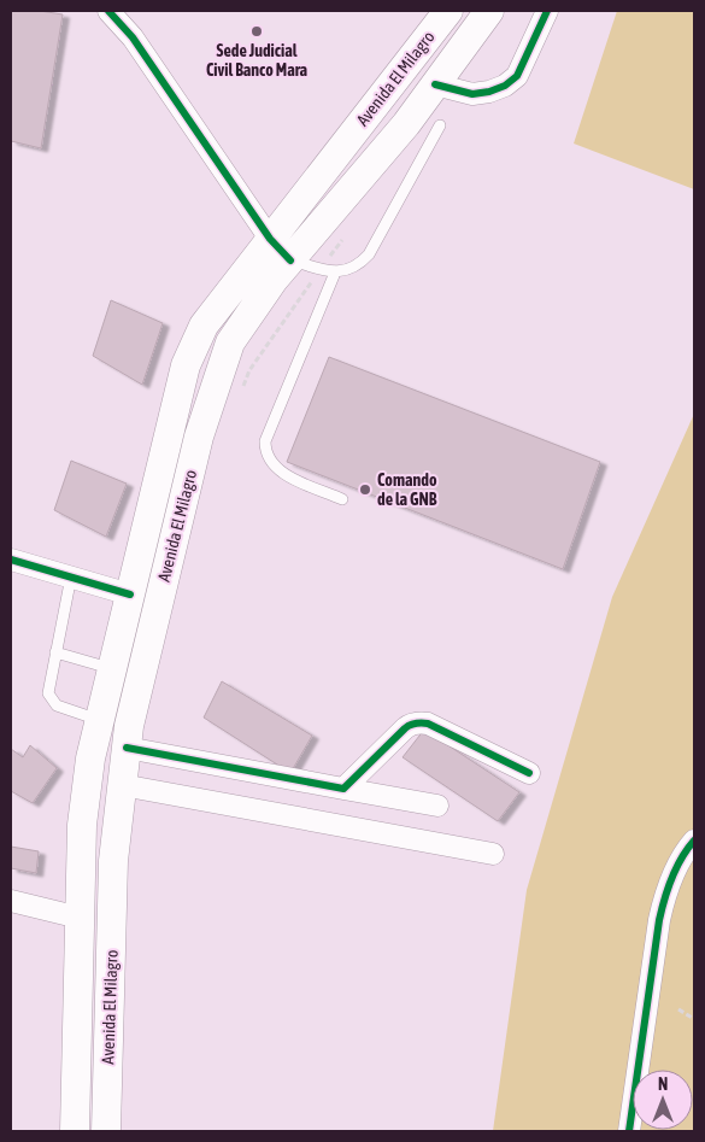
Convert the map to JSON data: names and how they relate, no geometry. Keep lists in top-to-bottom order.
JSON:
{
  "streets": {
    "main road": ["Avenida El Milagro"]
  },
  "places": ["Sede Judicial Civil Banco Mara", "Comando de la GNB"],
  "north": "top"
}
